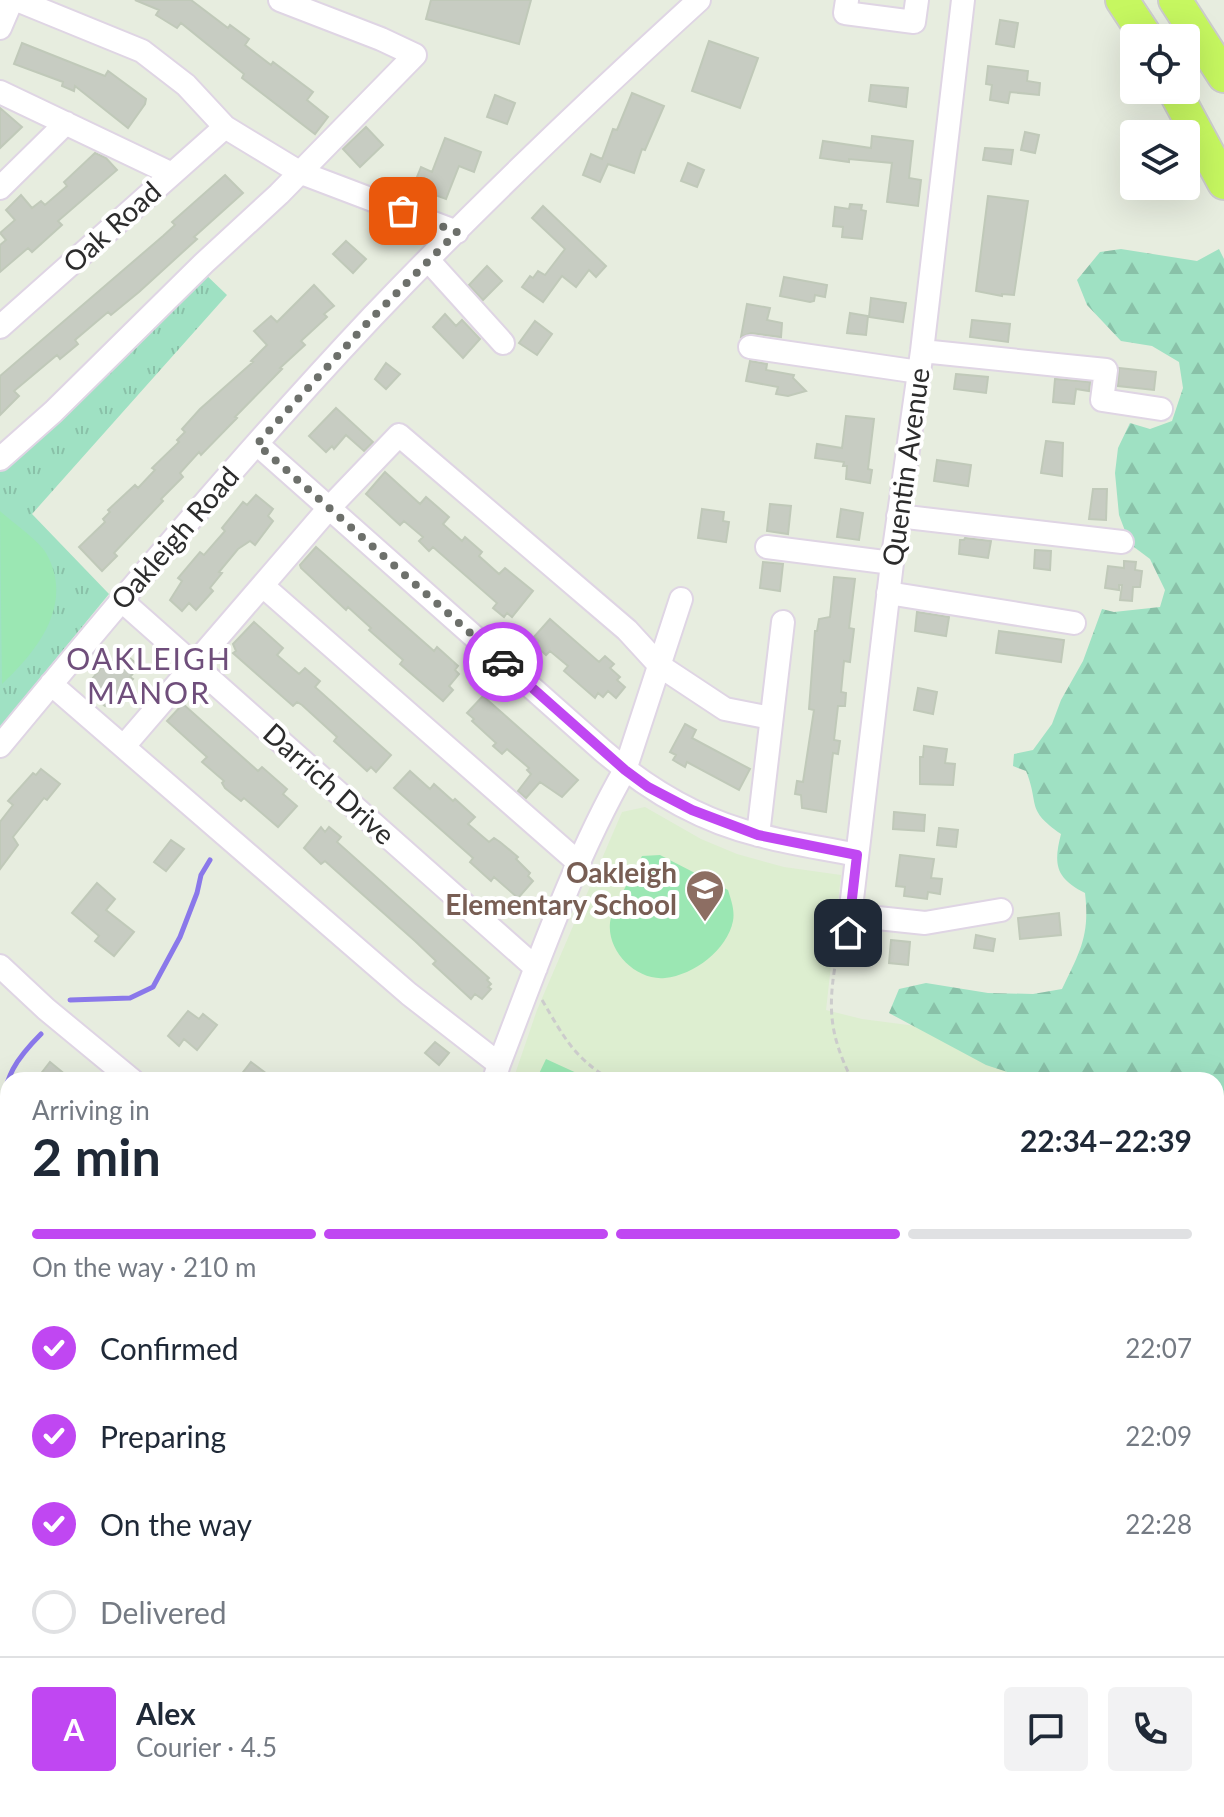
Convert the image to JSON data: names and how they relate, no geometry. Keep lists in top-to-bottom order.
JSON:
{
  "streets": {
    "street": [
      "Oak Road",
      "Quentin Avenue",
      "Oakleigh Road",
      "Darrich Drive"
    ]
  },
  "crossings": [
    ["Oakleigh Road", "Darrich Drive"]
  ],
  "districts": ["OAKLEIGH MANOR"],
  "places": {
    "school or university": ["Oakleigh Elementary School"]
  },
  "page": {
    "heading": ["2 min", "Arriving in", "22:34–22:39"],
    "panel": ["Alex", "Courier · 4.5"],
    "bar": "On the way · 210 m",
    "list": [
      ["Confirmed", "22:07"],
      ["Preparing", "22:09"],
      ["On the way", "22:28"],
      "Delivered"
    ],
    "round": "A"
  }
}
